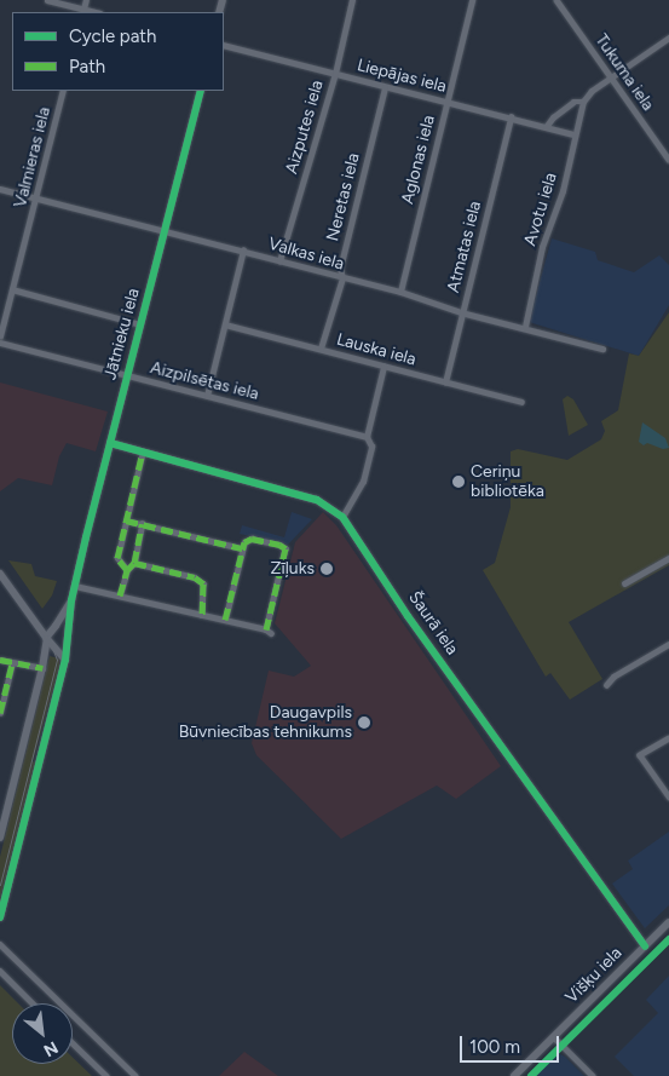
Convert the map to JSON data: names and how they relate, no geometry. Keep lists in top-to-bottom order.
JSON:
{
  "streets": {
    "street": [
      "Tukuma iela",
      "Liepājas iela",
      "Aizputes iela",
      "Valmieras iela",
      "Aglonas iela",
      "Neretas iela",
      "Avotu iela",
      "Atmatas iela",
      "Valkas iela",
      "Jātnieku iela",
      "Lauska iela",
      "Aizpilsētas iela",
      "Šaurā iela",
      "Višķu iela"
    ]
  },
  "crossings": [
    ["Liepājas iela", "Aizputes iela"],
    ["Liepājas iela", "Aglonas iela"],
    ["Liepājas iela", "Neretas iela"],
    ["Liepājas iela", "Avotu iela"],
    ["Liepājas iela", "Atmatas iela"],
    ["Aizputes iela", "Valkas iela"],
    ["Valmieras iela", "Valkas iela"],
    ["Aglonas iela", "Valkas iela"],
    ["Neretas iela", "Valkas iela"],
    ["Neretas iela", "Lauska iela"],
    ["Avotu iela", "Valkas iela"],
    ["Atmatas iela", "Valkas iela"],
    ["Atmatas iela", "Lauska iela"],
    ["Valkas iela", "Jātnieku iela"],
    ["Jātnieku iela", "Aizpilsētas iela"],
    ["Jātnieku iela", "Šaurā iela"],
    ["Šaurā iela", "Višķu iela"]
  ],
  "places": ["Ceriņu bibliotēka", "Zīļuks", "Daugavpils Būvniecības tehnikums"],
  "legend": ["Cycle path", "Path"],
  "scale_bar": "100 m",
  "north": "bottom right"
}
